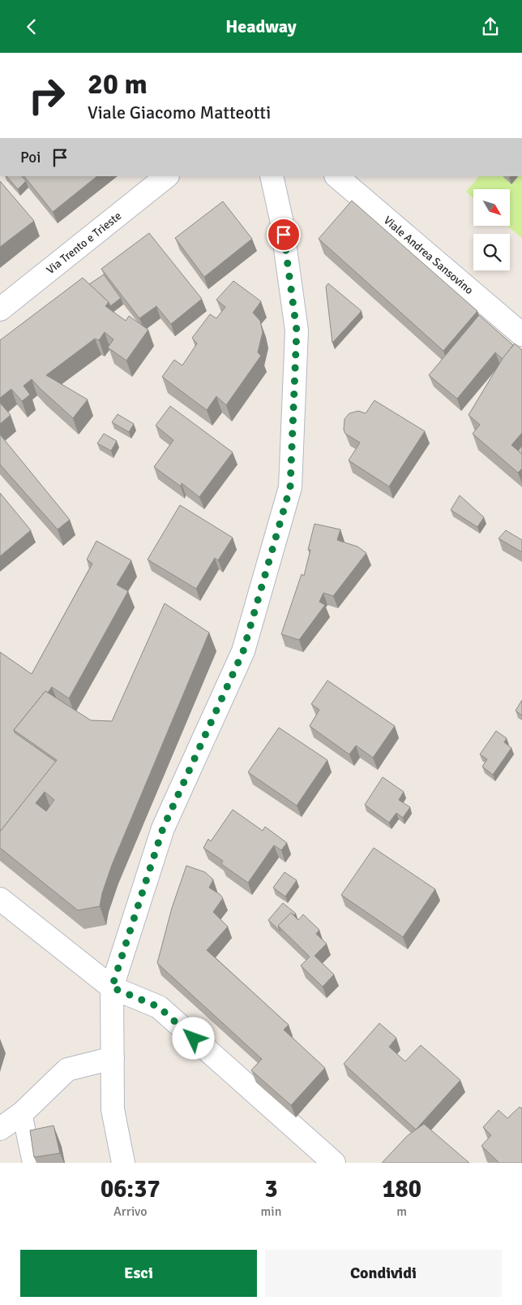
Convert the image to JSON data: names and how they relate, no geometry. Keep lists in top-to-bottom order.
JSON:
{
  "streets": {
    "main road": ["Via Trento e Trieste", "Viale Andrea Sansovino"]
  },
  "north": "bottom right",
  "page": {
    "header": "Headway",
    "turn": ["20 m", "Viale Giacomo Matteotti"],
    "then": "Poi",
    "eta": [
      "06:37",
      "Arrivo",
      "3",
      "min",
      "180",
      "m"
    ],
    "buttons": ["Esci", "Condividi"]
  }
}
